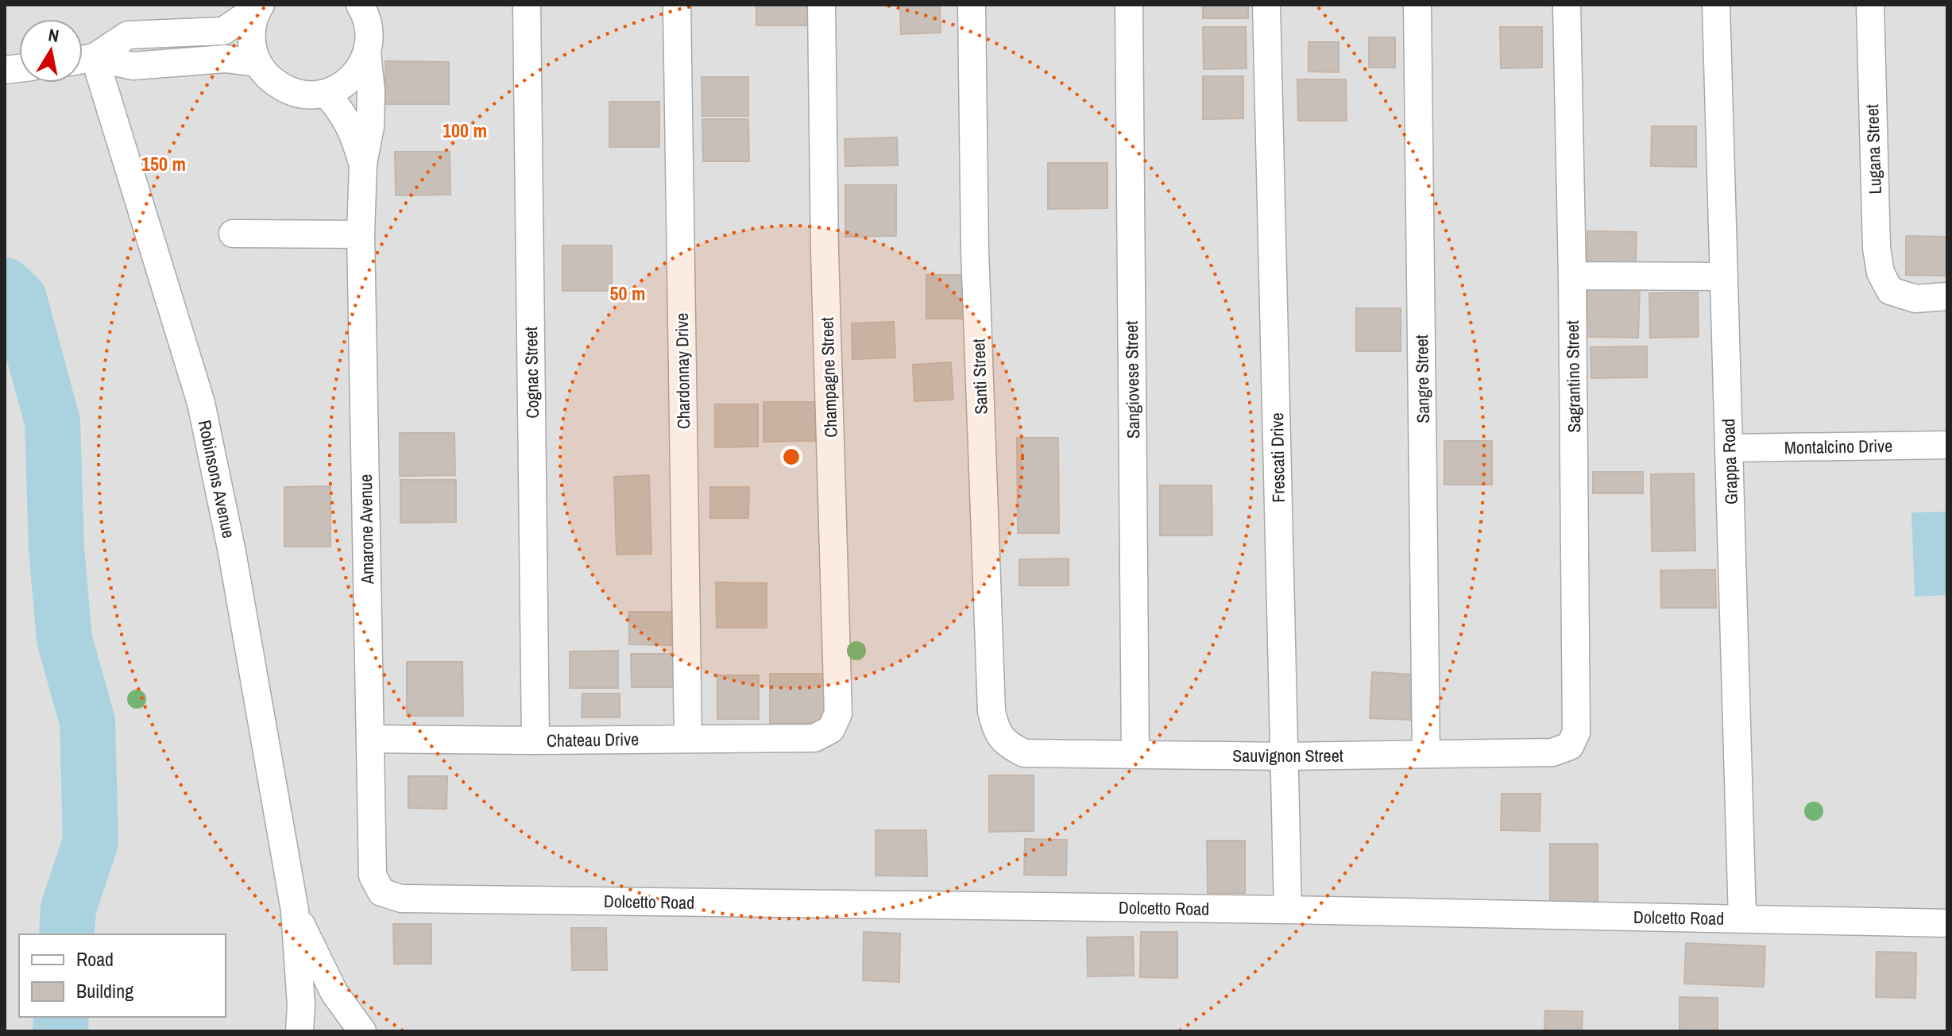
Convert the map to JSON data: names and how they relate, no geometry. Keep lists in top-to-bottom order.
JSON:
{
  "streets": {
    "street": [
      "Lugana Street",
      "Chardonnay Drive",
      "Cognac Street",
      "Santi Street",
      "Sagrantino Street",
      "Champagne Street",
      "Sangre Street",
      "Sangiovese Street",
      "Montalcino Drive",
      "Frescati Drive",
      "Grappa Road",
      "Robinsons Avenue",
      "Amarone Avenue",
      "Chateau Drive",
      "Sauvignon Street",
      "Dolcetto Road"
    ]
  },
  "crossings": [
    ["Chardonnay Drive", "Chateau Drive"],
    ["Cognac Street", "Chateau Drive"],
    ["Santi Street", "Sauvignon Street"],
    ["Sagrantino Street", "Sauvignon Street"],
    ["Champagne Street", "Chateau Drive"],
    ["Sangre Street", "Sauvignon Street"],
    ["Sangiovese Street", "Sauvignon Street"],
    ["Montalcino Drive", "Grappa Road"],
    ["Frescati Drive", "Sauvignon Street"],
    ["Frescati Drive", "Dolcetto Road"],
    ["Grappa Road", "Dolcetto Road"],
    ["Amarone Avenue", "Chateau Drive"],
    ["Amarone Avenue", "Dolcetto Road"]
  ],
  "legend": ["Road", "Building"],
  "north": "top",
  "rings": ["100 m", "150 m", "50 m"]
}
